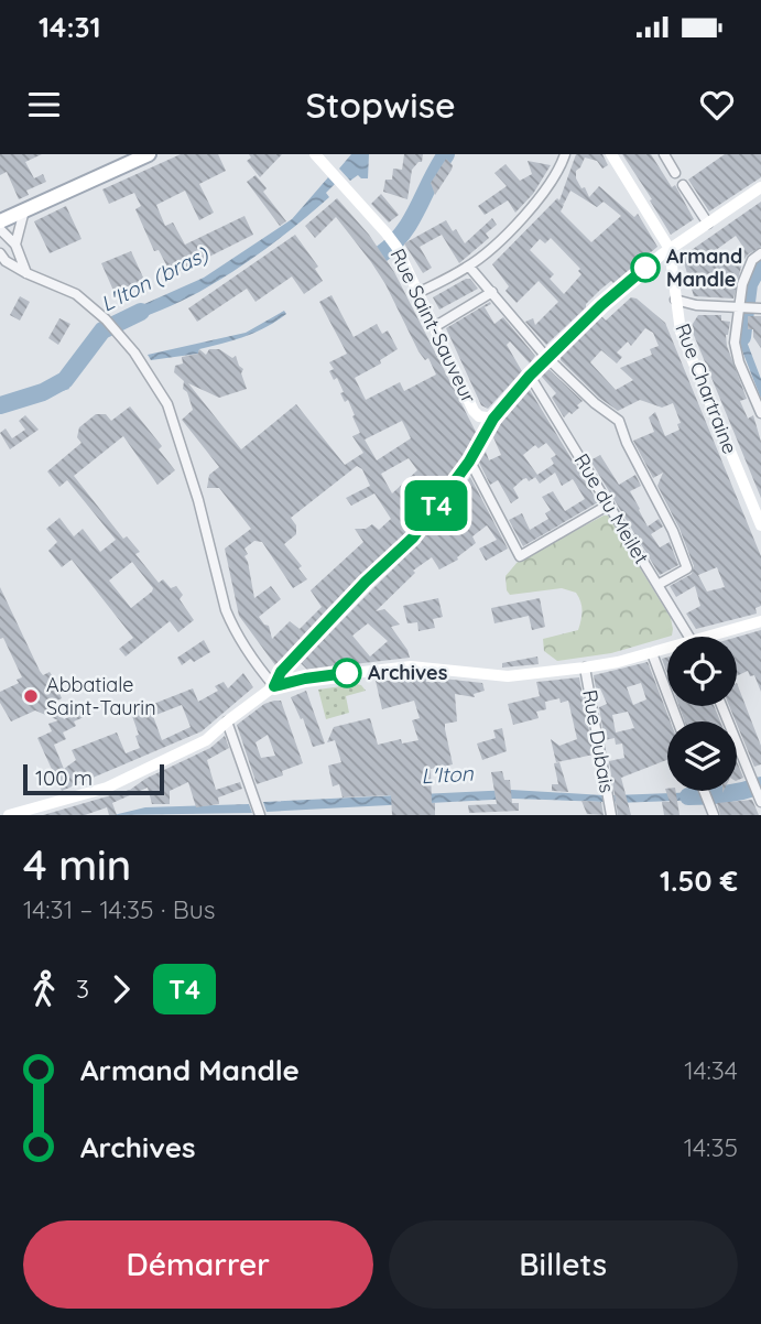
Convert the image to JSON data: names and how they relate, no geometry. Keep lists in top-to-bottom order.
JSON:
{
  "streets": {
    "main road": ["Rue Saint-Sauveur", "Rue Chartraine"],
    "street": ["Rue du Meilet", "Rue Dubais"]
  },
  "water": ["L'Iton (bras)", "L'Iton"],
  "places": ["Armand Mandle", "Archives", "Abbatiale Saint-Taurin"],
  "lines": ["bus line T4"],
  "scale_bar": "100 m",
  "page": {
    "status": "14:31",
    "header": "Stopwise",
    "on_map": "T4",
    "scale": "100 m",
    "heading": ["4 min", "14:31 – 14:35 · Bus", "1.50 €"],
    "legs": ["3", "T4"],
    "list": [
      {
        "name": "Armand Mandle",
        "value": "14:34"
      },
      {
        "name": "Archives",
        "value": "14:35"
      }
    ],
    "buttons": ["Démarrer", "Billets"]
  }
}
